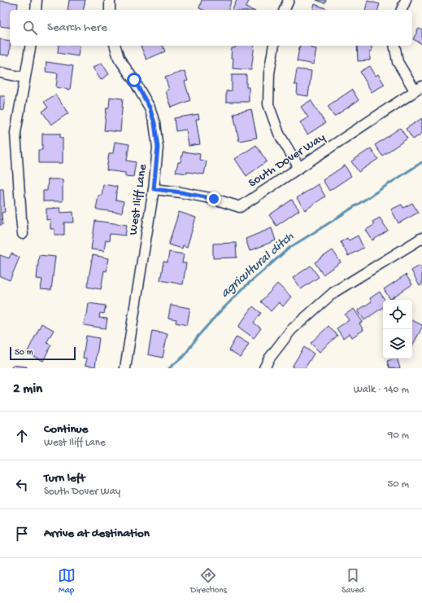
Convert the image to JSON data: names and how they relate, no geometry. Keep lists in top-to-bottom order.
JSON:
{
  "streets": {
    "street": ["South Dover Way", "West Iliff Lane"]
  },
  "crossings": [
    ["South Dover Way", "West Iliff Lane"]
  ],
  "water": ["agricultural ditch"],
  "scale_bar": "50 m",
  "page": {
    "search": "Search here",
    "scale": "50 m",
    "heading": ["2 min", "Walk · 140 m"],
    "list": [
      ["Continue", "West Iliff Lane", "90 m"],
      ["Turn left", "South Dover Way", "50 m"],
      "Arrive at destination"
    ],
    "nav": ["Map", "Directions", "Saved"]
  }
}
